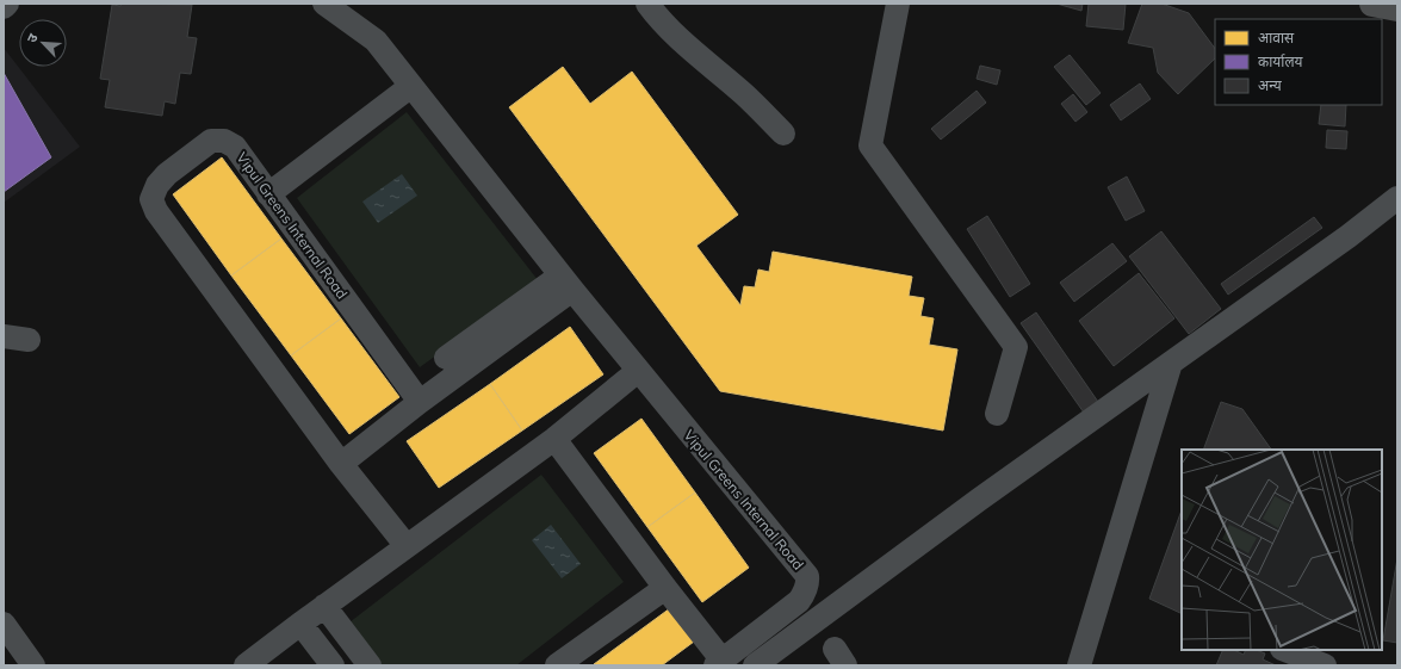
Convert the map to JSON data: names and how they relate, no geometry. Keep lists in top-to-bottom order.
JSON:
{
  "streets": {
    "street": ["Vipul Greens Internal Road"]
  },
  "legend": ["आवास", "कार्यालय", "अन्य"],
  "north": "top left"
}
